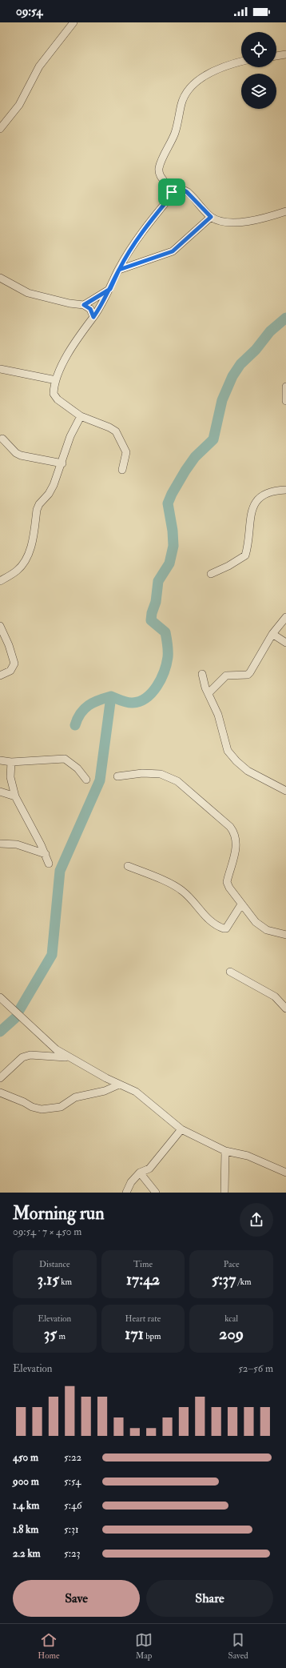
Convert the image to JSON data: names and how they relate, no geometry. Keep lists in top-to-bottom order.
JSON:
{
  "page": {
    "status": "09:54",
    "heading": ["Morning run", "09:54 · 7 × 450 m"],
    "stats": [
      ["Distance", "3.15 km"],
      ["Time", "17:42"],
      ["Pace", "5:37 /km"],
      ["Elevation", "35 m"],
      ["Heart rate", "171 bpm"],
      ["kcal", "209"]
    ],
    "chart": ["Elevation", "52–56 m"],
    "list": [
      {
        "name": "450 m",
        "note": "5:22"
      },
      {
        "name": "900 m",
        "note": "5:54"
      },
      {
        "name": "1.4 km",
        "note": "5:46"
      },
      {
        "name": "1.8 km",
        "note": "5:31"
      },
      {
        "name": "2.2 km",
        "note": "5:23"
      }
    ],
    "buttons": ["Save", "Share"],
    "tabs": ["Home", "Map", "Saved"]
  }
}
